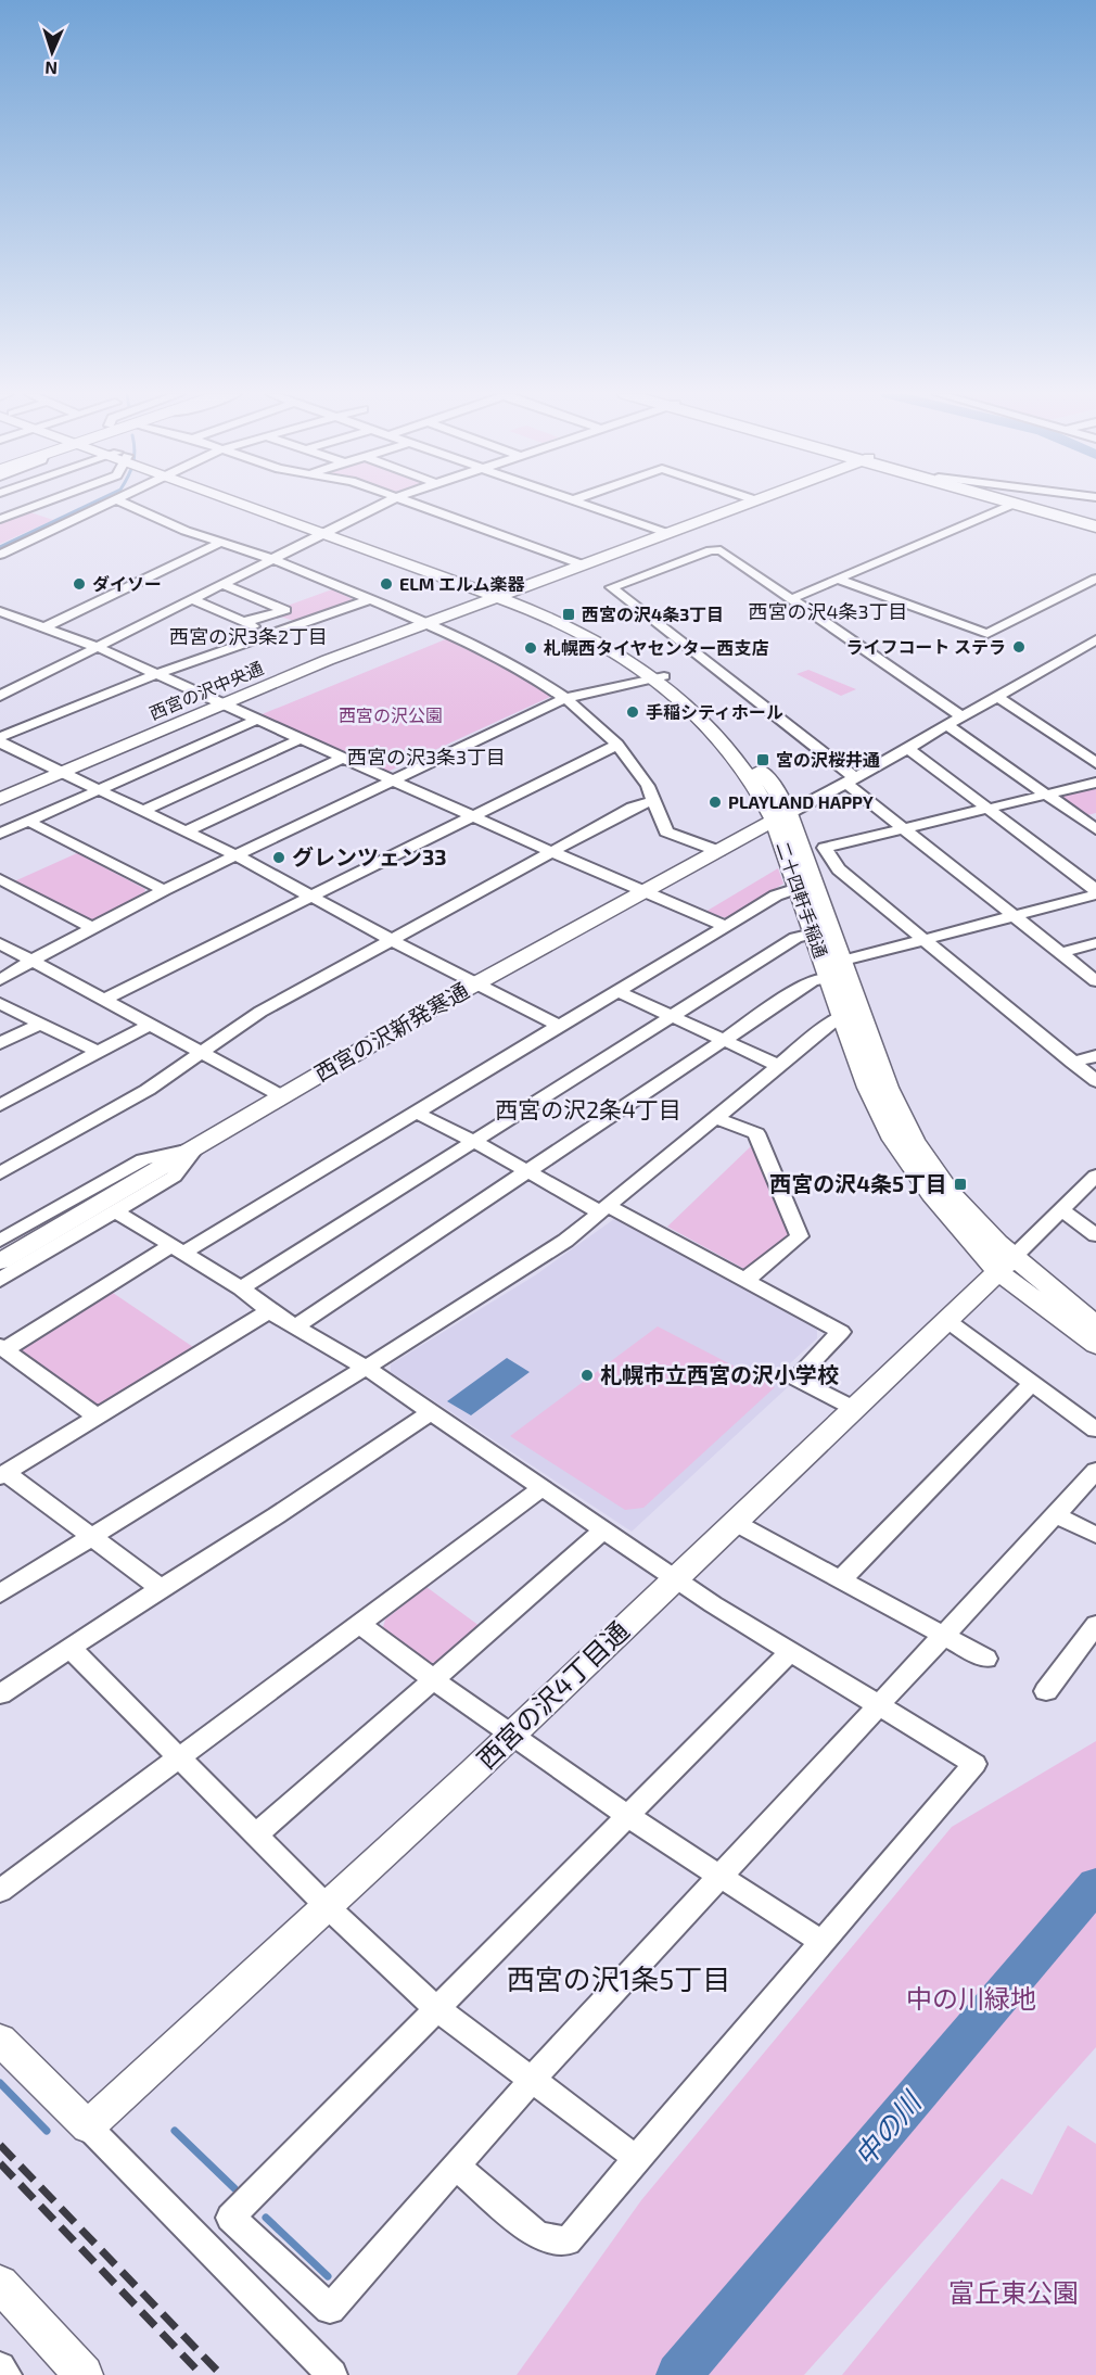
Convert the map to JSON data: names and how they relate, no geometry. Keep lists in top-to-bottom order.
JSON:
{
  "streets": {
    "street": [
      "西宮の沢中央通",
      "二十四軒手稲通",
      "西宮の沢新発寒通",
      "西宮の沢4丁目通"
    ]
  },
  "crossings": [
    ["西宮の沢中央通", "二十四軒手稲通"],
    ["二十四軒手稲通", "西宮の沢新発寒通"],
    ["二十四軒手稲通", "西宮の沢4丁目通"]
  ],
  "districts": [
    "西宮の沢4条3丁目",
    "西宮の沢3条2丁目",
    "西宮の沢3条3丁目",
    "西宮の沢2条4丁目",
    "西宮の沢1条5丁目"
  ],
  "water": ["中の川"],
  "parks": ["西宮の沢公園", "中の川緑地", "富丘東公園"],
  "places": {
    "other": [
      "ダイソー",
      "ELM エルム楽器",
      "ライフコート ステラ",
      "札幌西タイヤセンター西支店",
      "手稲シティホール",
      "PLAYLAND HAPPY",
      "グレンツェン33",
      "札幌市立西宮の沢小学校"
    ],
    "transit": ["西宮の沢4条3丁目", "宮の沢桜井通", "西宮の沢4条5丁目"]
  },
  "north": "bottom"
}
